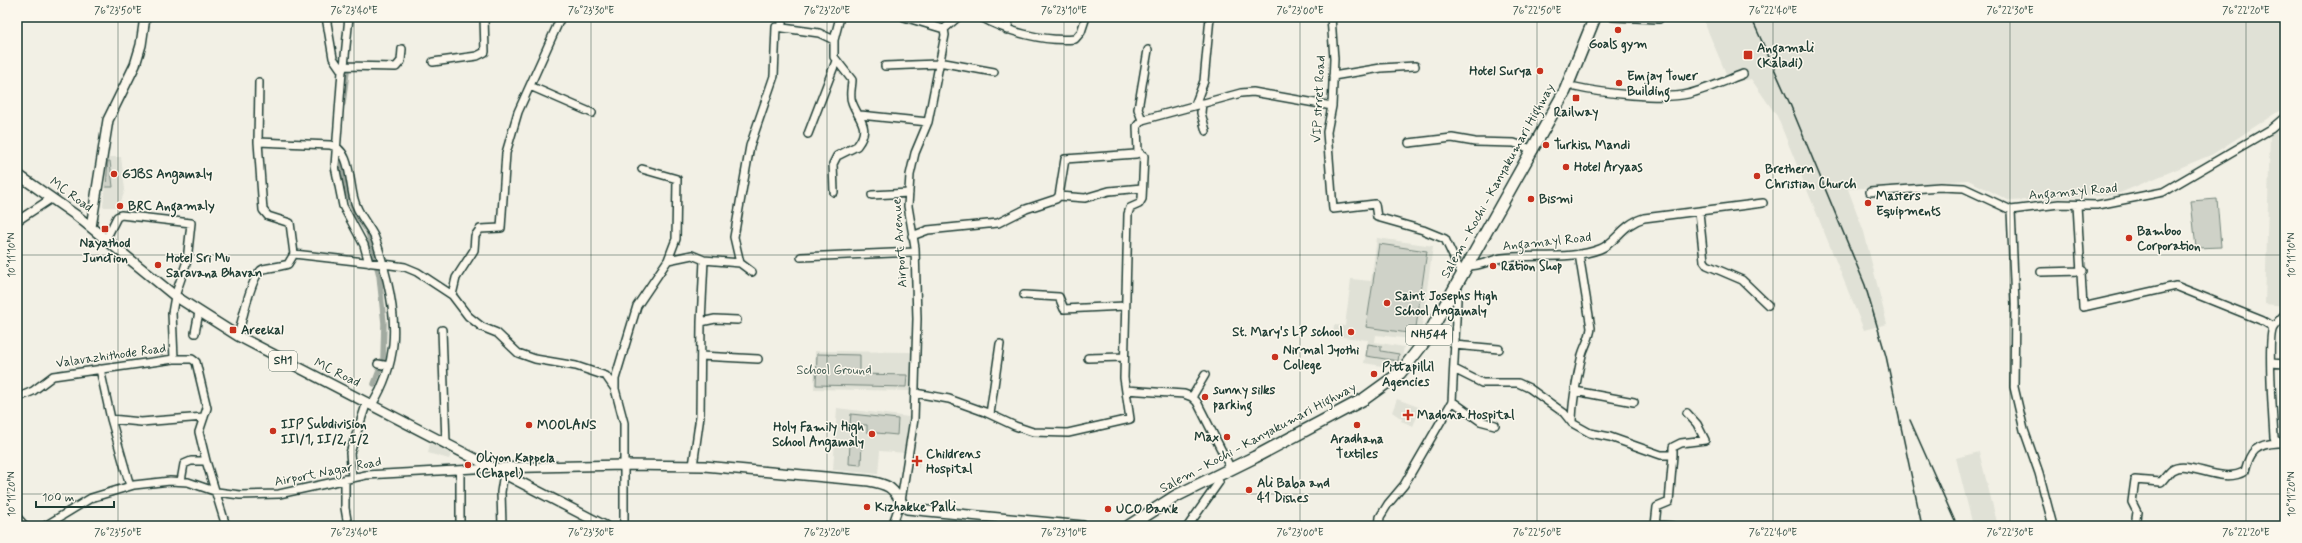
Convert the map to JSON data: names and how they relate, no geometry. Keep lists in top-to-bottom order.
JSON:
{
  "streets": {
    "highway": ["Salem - Kochi - Kanyakumari Highway", "NH544"],
    "main road": ["MC Road", "SH1"],
    "street": [
      "VIP strret Road",
      "Angamayl Road",
      "Airport Avenue",
      "Valavazhithode Road",
      "Airport Nagar Road"
    ]
  },
  "crossings": [
    ["VIP strret Road", "Salem - Kochi - Kanyakumari Highway"],
    ["VIP strret Road", "Angamayl Road"],
    ["Salem - Kochi - Kanyakumari Highway", "Angamayl Road"],
    ["MC Road", "Valavazhithode Road"],
    ["MC Road", "Airport Nagar Road"]
  ],
  "parks": ["School Ground"],
  "places": {
    "other": [
      "Goals gym",
      "Hotel Surya",
      "Emjay Tower Building",
      "Turkish Mandi",
      "Hotel Aryaas",
      "GJBS Angamaly",
      "Brethern Christian Church",
      "Bismi",
      "Masters Equipments",
      "BRC Angamaly",
      "Bamboo Corporation",
      "Hotel Sri Mu Saravana Bhavan",
      "Ration Shop",
      "Saint Josephs High School Angamaly",
      "St. Mary's LP school",
      "Nirmal Jyothi College",
      "Pittapillil Agencies",
      "sunny silks parking",
      "MOOLANS",
      "Aradhana Textiles",
      "IIP Subdivision III/1, II/2, I/2",
      "Holy Family High School Angamaly",
      "Max",
      "Oliyon Kappela (Chapel)",
      "Ali Baba and 41 Dishes",
      "Kizhakke Palli",
      "UCO Bank"
    ],
    "transit": [
      "Angamali (Kaladi)",
      "Railway",
      "Nayathod Junction",
      "Areekal"
    ],
    "health": ["Madona Hospital", "Childrens Hospital"]
  },
  "scale_bar": "100 m",
  "coordinates": [
    "76°23'50\"E",
    "76°23'40\"E",
    "76°23'30\"E",
    "76°23'20\"E",
    "76°23'10\"E",
    "76°23'00\"E",
    "76°22'50\"E",
    "76°22'40\"E",
    "76°22'30\"E",
    "76°22'20\"E",
    "10°11'10\"N",
    "10°11'20\"N"
  ]
}
